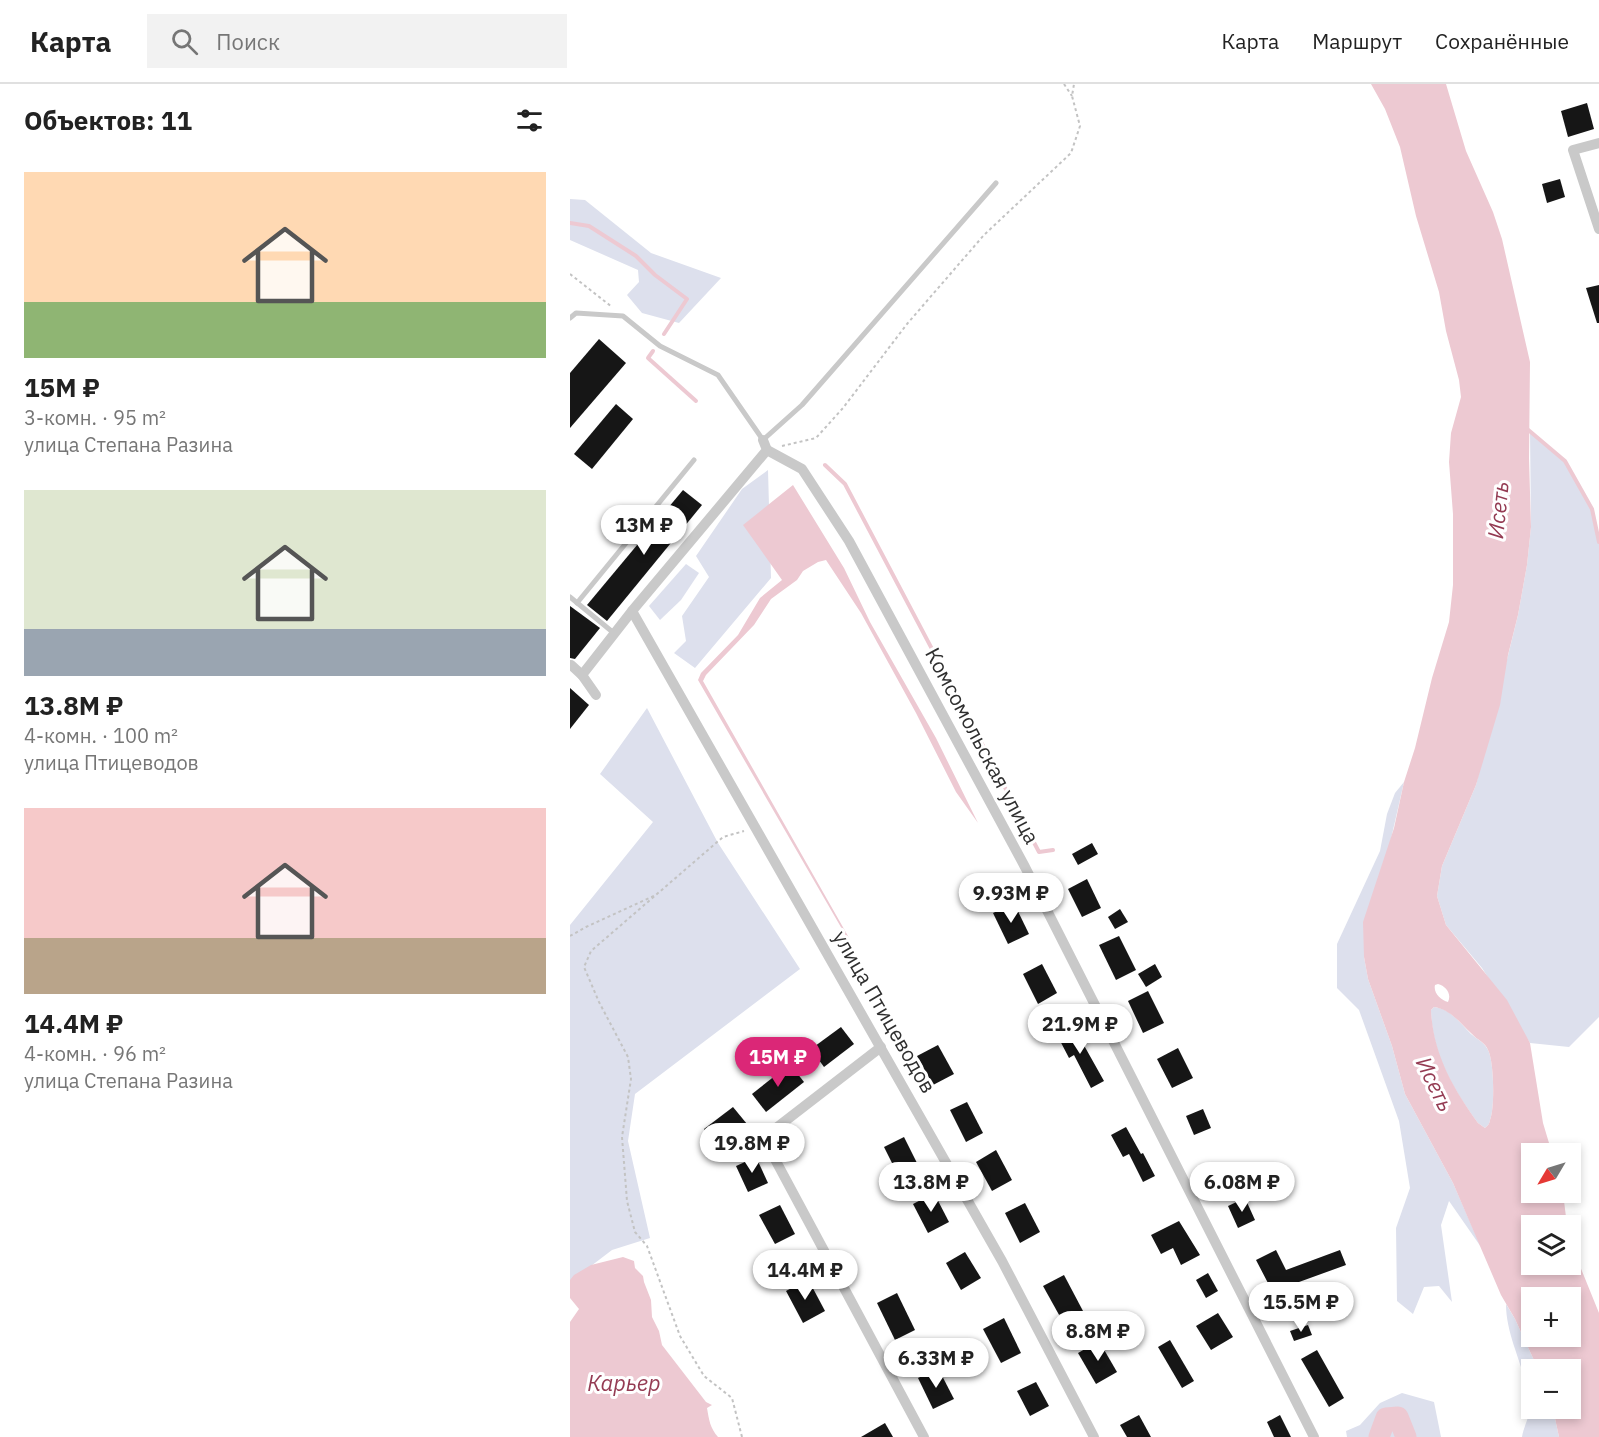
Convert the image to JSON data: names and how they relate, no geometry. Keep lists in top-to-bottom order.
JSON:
{
  "streets": {
    "street": ["Комсомольская улица", "улица Птицеводов"]
  },
  "water": ["Исеть", "Карьер"],
  "north": "bottom left",
  "page": {
    "header": "Карта",
    "search": "Поиск",
    "nav": ["Карта", "Маршрут", "Сохранённые"],
    "heading": "Объектов: 11",
    "list": [
      {
        "name": "15M ₽",
        "note": "3-комн. · 95 m² · улица Степана Разина"
      },
      {
        "name": "13.8M ₽",
        "note": "4-комн. · 100 m² · улица Птицеводов"
      },
      {
        "name": "14.4M ₽",
        "note": "4-комн. · 96 m² · улица Степана Разина"
      }
    ],
    "price": [
      "13M ₽",
      "9.93M ₽",
      "21.9M ₽",
      "15M ₽",
      "19.8M ₽",
      "13.8M ₽",
      "6.08M ₽",
      "14.4M ₽",
      "15.5M ₽",
      "8.8M ₽",
      "6.33M ₽"
    ],
    "map_buttons": ["+", "−"]
  }
}
